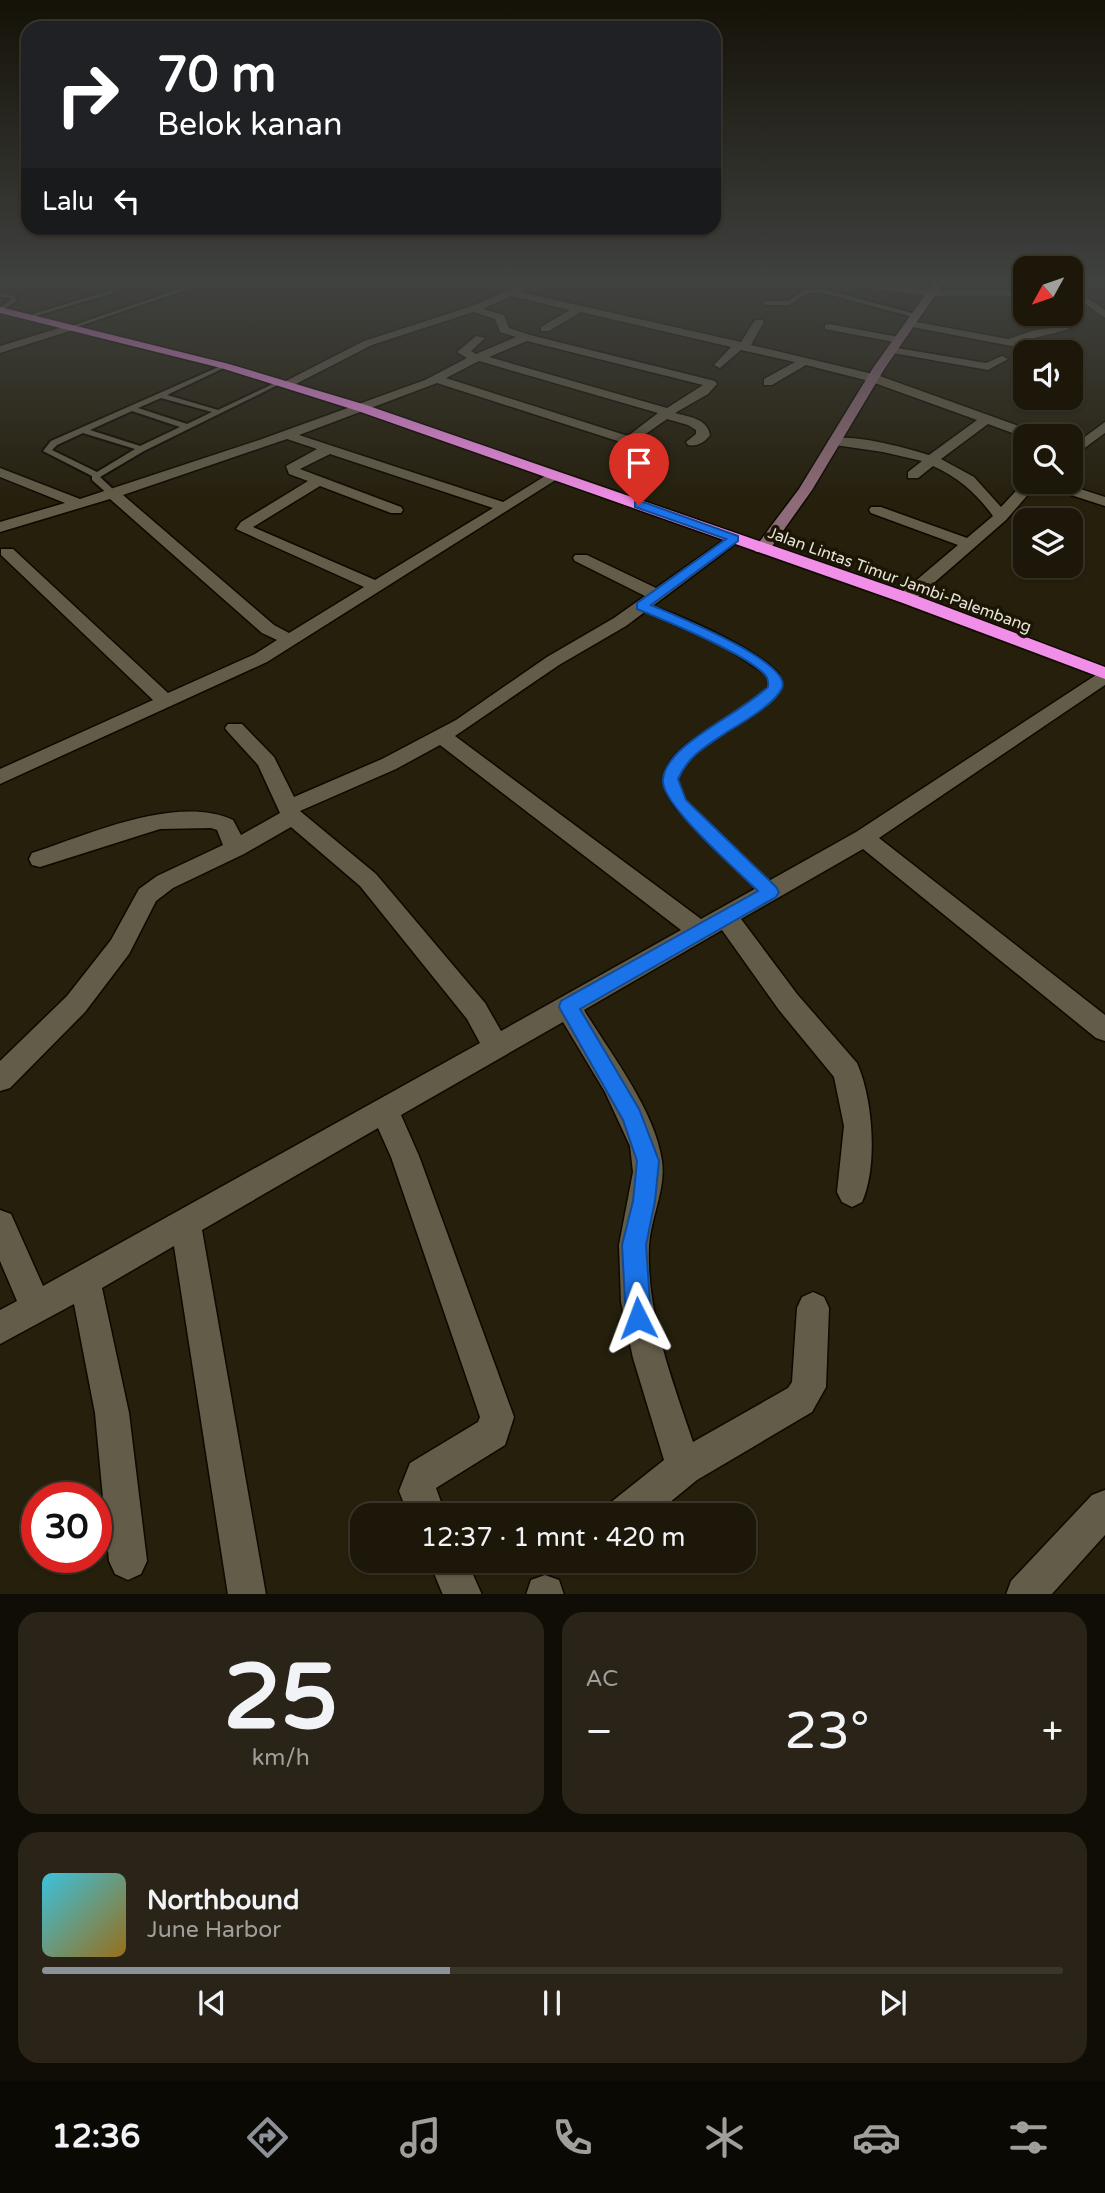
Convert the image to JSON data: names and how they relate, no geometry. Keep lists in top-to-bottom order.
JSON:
{
  "streets": {
    "highway": ["Jalan Lintas Timur Jambi-Palembang"]
  },
  "north": "bottom left",
  "page": {
    "turn": ["70 m", "Belok kanan"],
    "then": "Lalu",
    "limit": "30",
    "trip": "12:37 · 1 mnt · 420 m",
    "tile": [
      ["25", "km/h"],
      "AC"
    ],
    "heat": ["−", "23°", "+"],
    "song": ["Northbound", "June Harbor"],
    "tabs": "12:36"
  }
}
